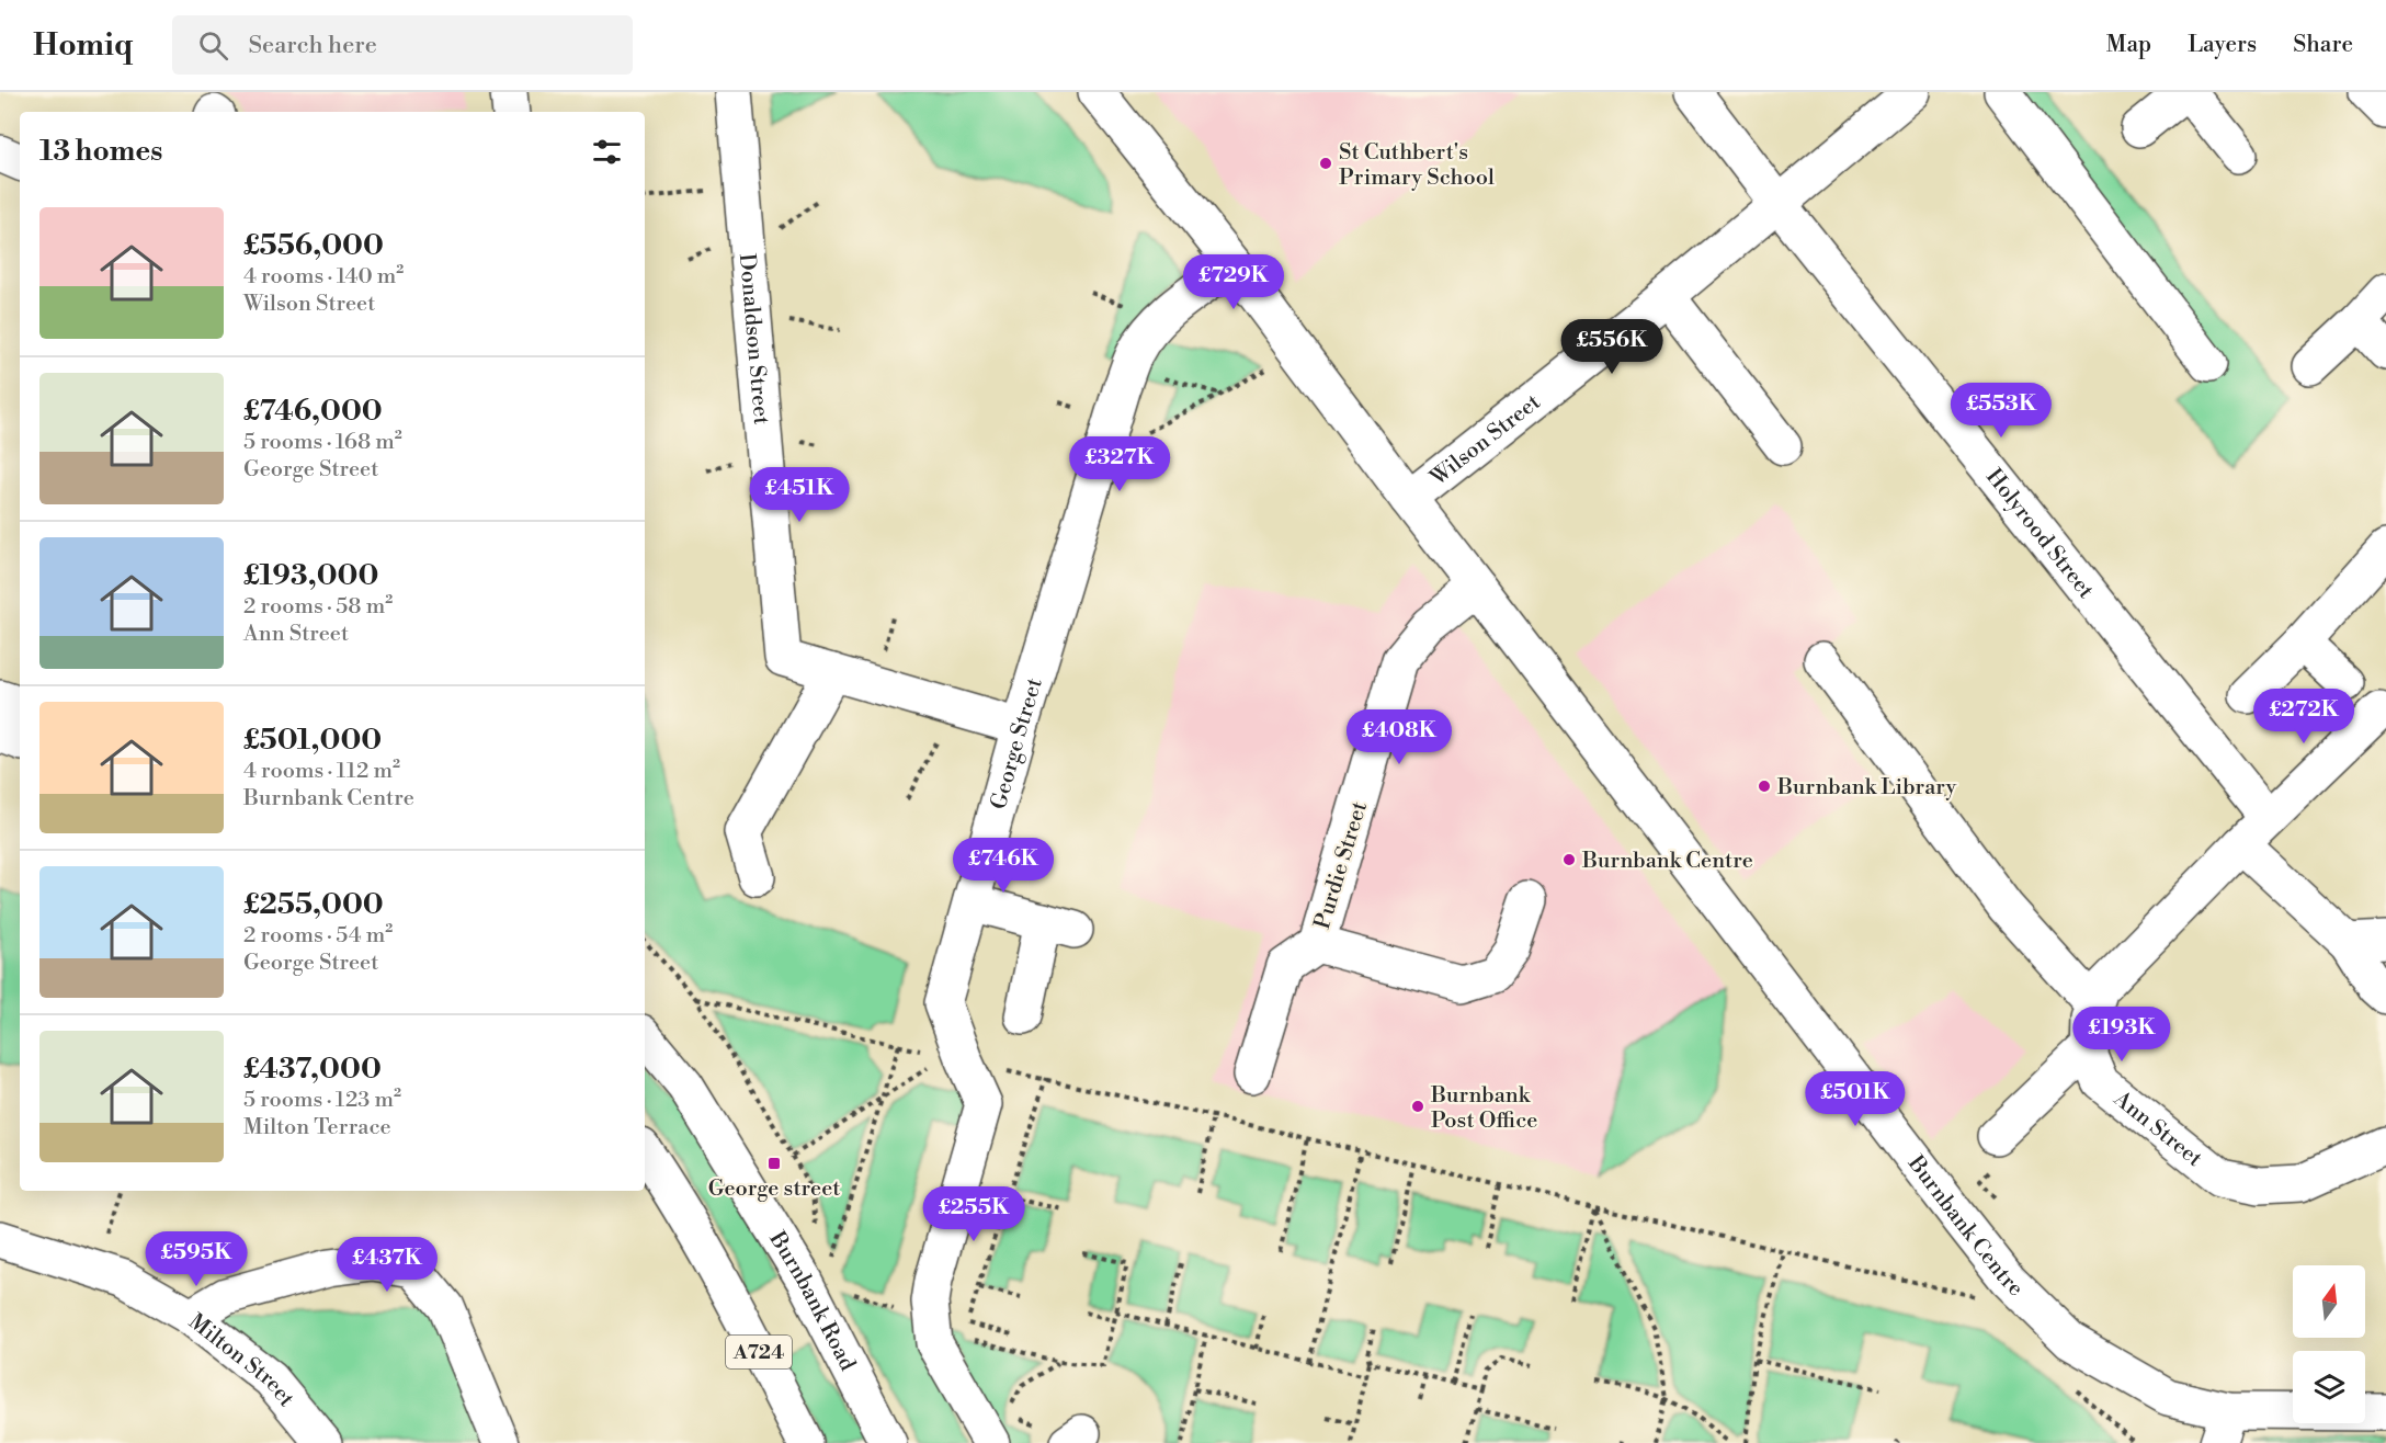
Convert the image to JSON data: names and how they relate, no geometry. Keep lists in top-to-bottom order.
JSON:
{
  "streets": {
    "street": [
      "Donaldson Street",
      "Wilson Street",
      "Holyrood Street",
      "George Street",
      "Purdie Street",
      "Ann Street",
      "Burnbank Centre",
      "Burnbank Road",
      "A724",
      "Milton Street"
    ]
  },
  "crossings": [
    ["Donaldson Street", "George Street"],
    ["Wilson Street", "Holyrood Street"],
    ["Holyrood Street", "Ann Street"],
    ["Purdie Street", "Burnbank Centre"]
  ],
  "places": {
    "other": [
      "St Cuthbert's Primary School",
      "Burnbank Library",
      "Burnbank Centre",
      "Burnbank Post Office"
    ],
    "transit": ["George street"]
  },
  "north": "top",
  "page": {
    "header": "Homiq",
    "search": "Search here",
    "nav": ["Map", "Layers", "Share"],
    "heading": "13 homes",
    "list": [
      {
        "name": "£556,000",
        "note": "4 rooms · 140 m² · Wilson Street"
      },
      {
        "name": "£746,000",
        "note": "5 rooms · 168 m² · George Street"
      },
      {
        "name": "£193,000",
        "note": "2 rooms · 58 m² · Ann Street"
      },
      {
        "name": "£501,000",
        "note": "4 rooms · 112 m² · Burnbank Centre"
      },
      {
        "name": "£255,000",
        "note": "2 rooms · 54 m² · George Street"
      },
      {
        "name": "£437,000",
        "note": "5 rooms · 123 m² · Milton Terrace"
      }
    ],
    "price": [
      "£729K",
      "£556K",
      "£553K",
      "£327K",
      "£451K",
      "£272K",
      "£408K",
      "£746K",
      "£193K",
      "£501K",
      "£255K",
      "£595K",
      "£437K"
    ]
  }
}
